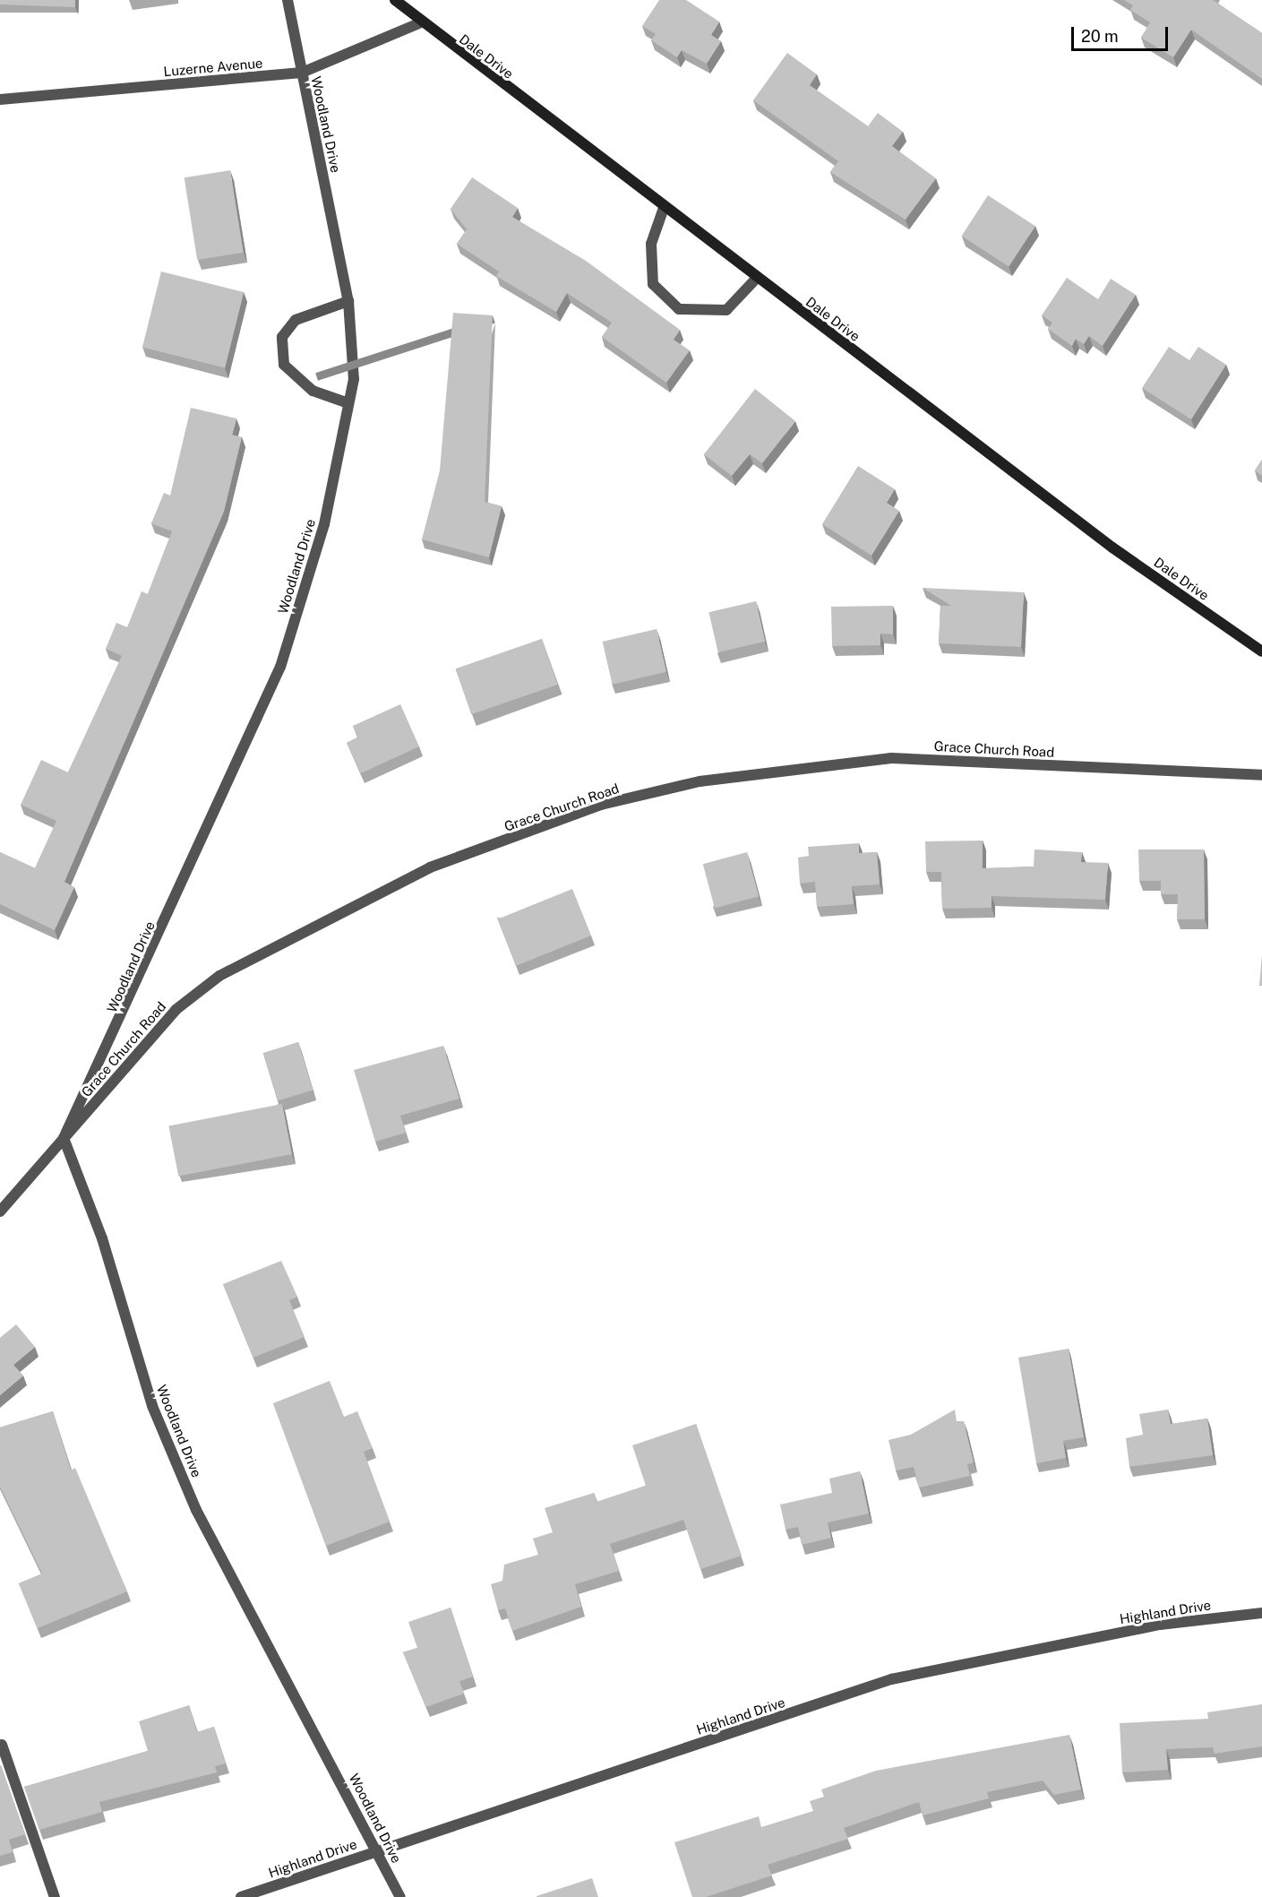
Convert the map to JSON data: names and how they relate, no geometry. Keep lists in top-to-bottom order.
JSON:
{
  "streets": {
    "street": [
      "Dale Drive",
      "Luzerne Avenue",
      "Woodland Drive",
      "Grace Church Road",
      "Highland Drive"
    ]
  },
  "crossings": [
    ["Dale Drive", "Luzerne Avenue"],
    ["Luzerne Avenue", "Woodland Drive"],
    ["Woodland Drive", "Grace Church Road"],
    ["Woodland Drive", "Highland Drive"]
  ],
  "scale_bar": "20 m"
}
